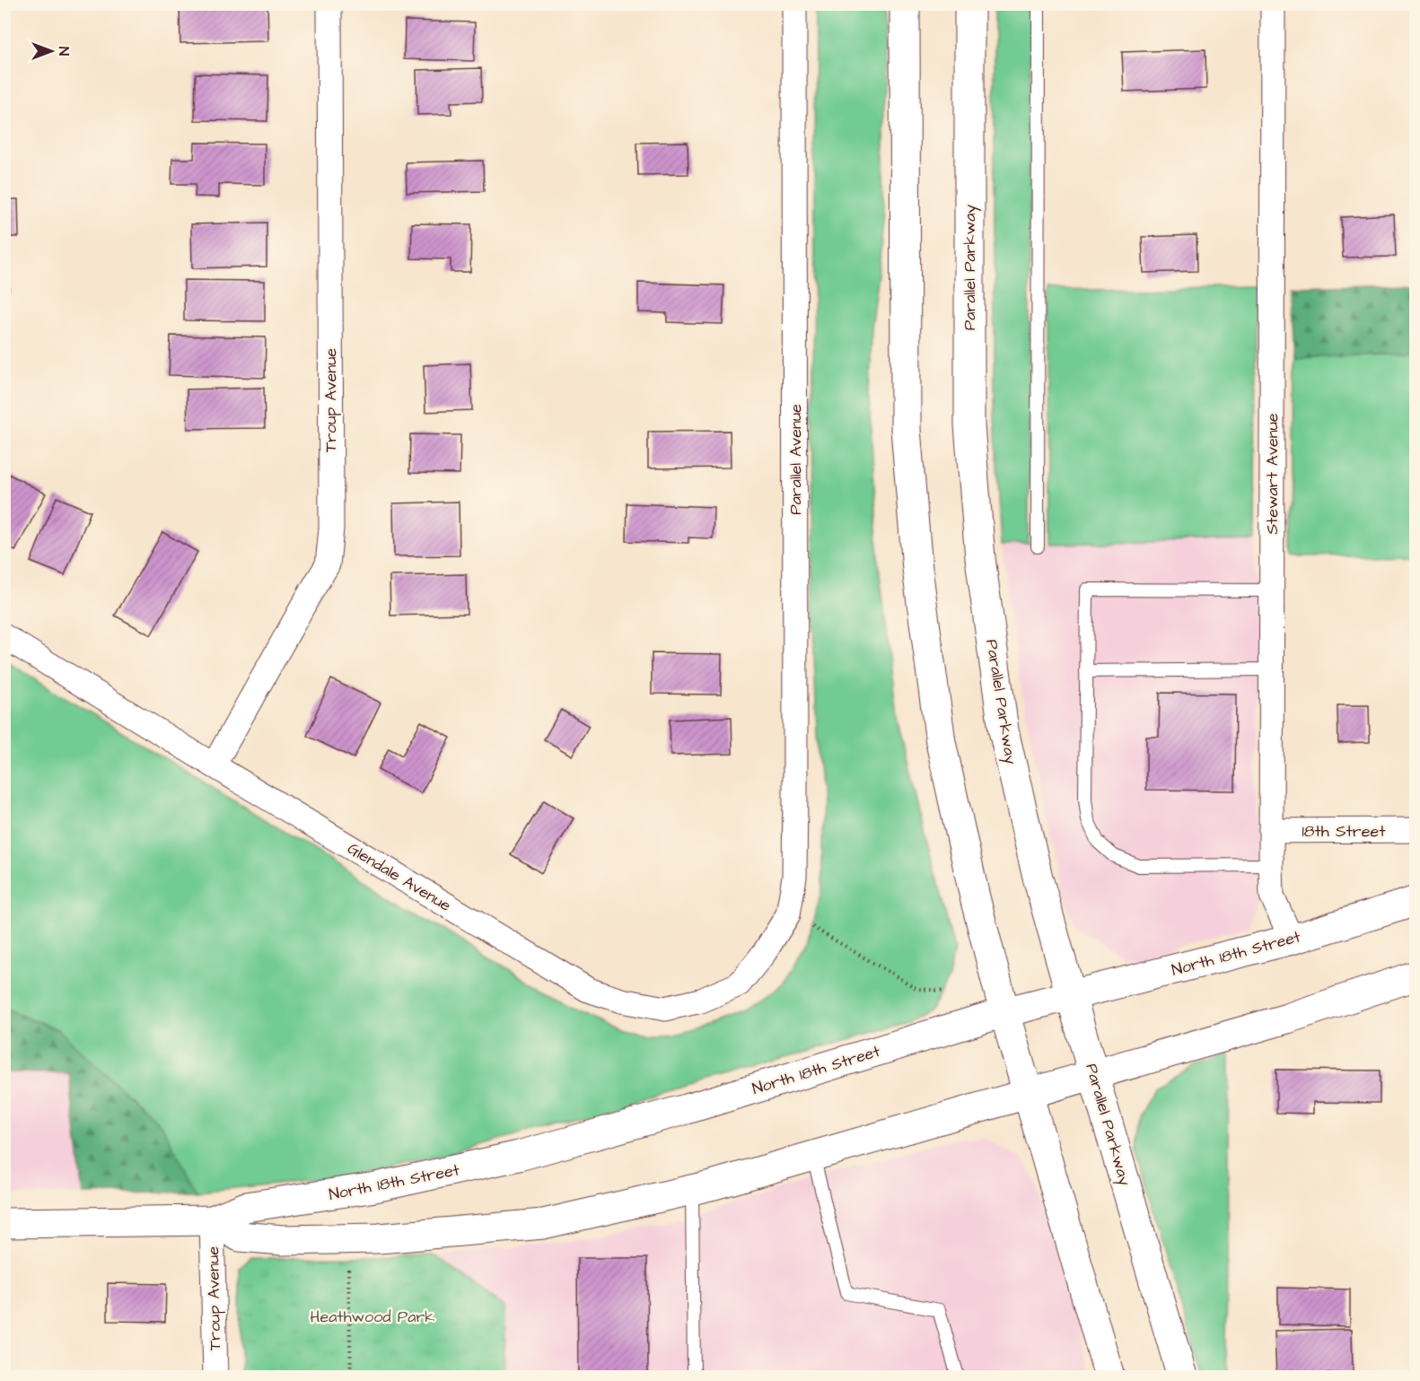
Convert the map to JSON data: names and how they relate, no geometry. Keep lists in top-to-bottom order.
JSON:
{
  "streets": {
    "main road": ["Parallel Parkway", "North 18th Street"],
    "street": [
      "Troup Avenue",
      "Parallel Avenue",
      "Stewart Avenue",
      "18th Street",
      "Glendale Avenue"
    ]
  },
  "crossings": [
    ["Parallel Parkway", "North 18th Street"],
    ["Troup Avenue", "Glendale Avenue"],
    ["Troup Avenue", "North 18th Street"],
    ["Parallel Avenue", "Glendale Avenue"],
    ["Stewart Avenue", "18th Street"],
    ["Stewart Avenue", "North 18th Street"]
  ],
  "parks": ["Heathwood Park"],
  "north": "right"
}
